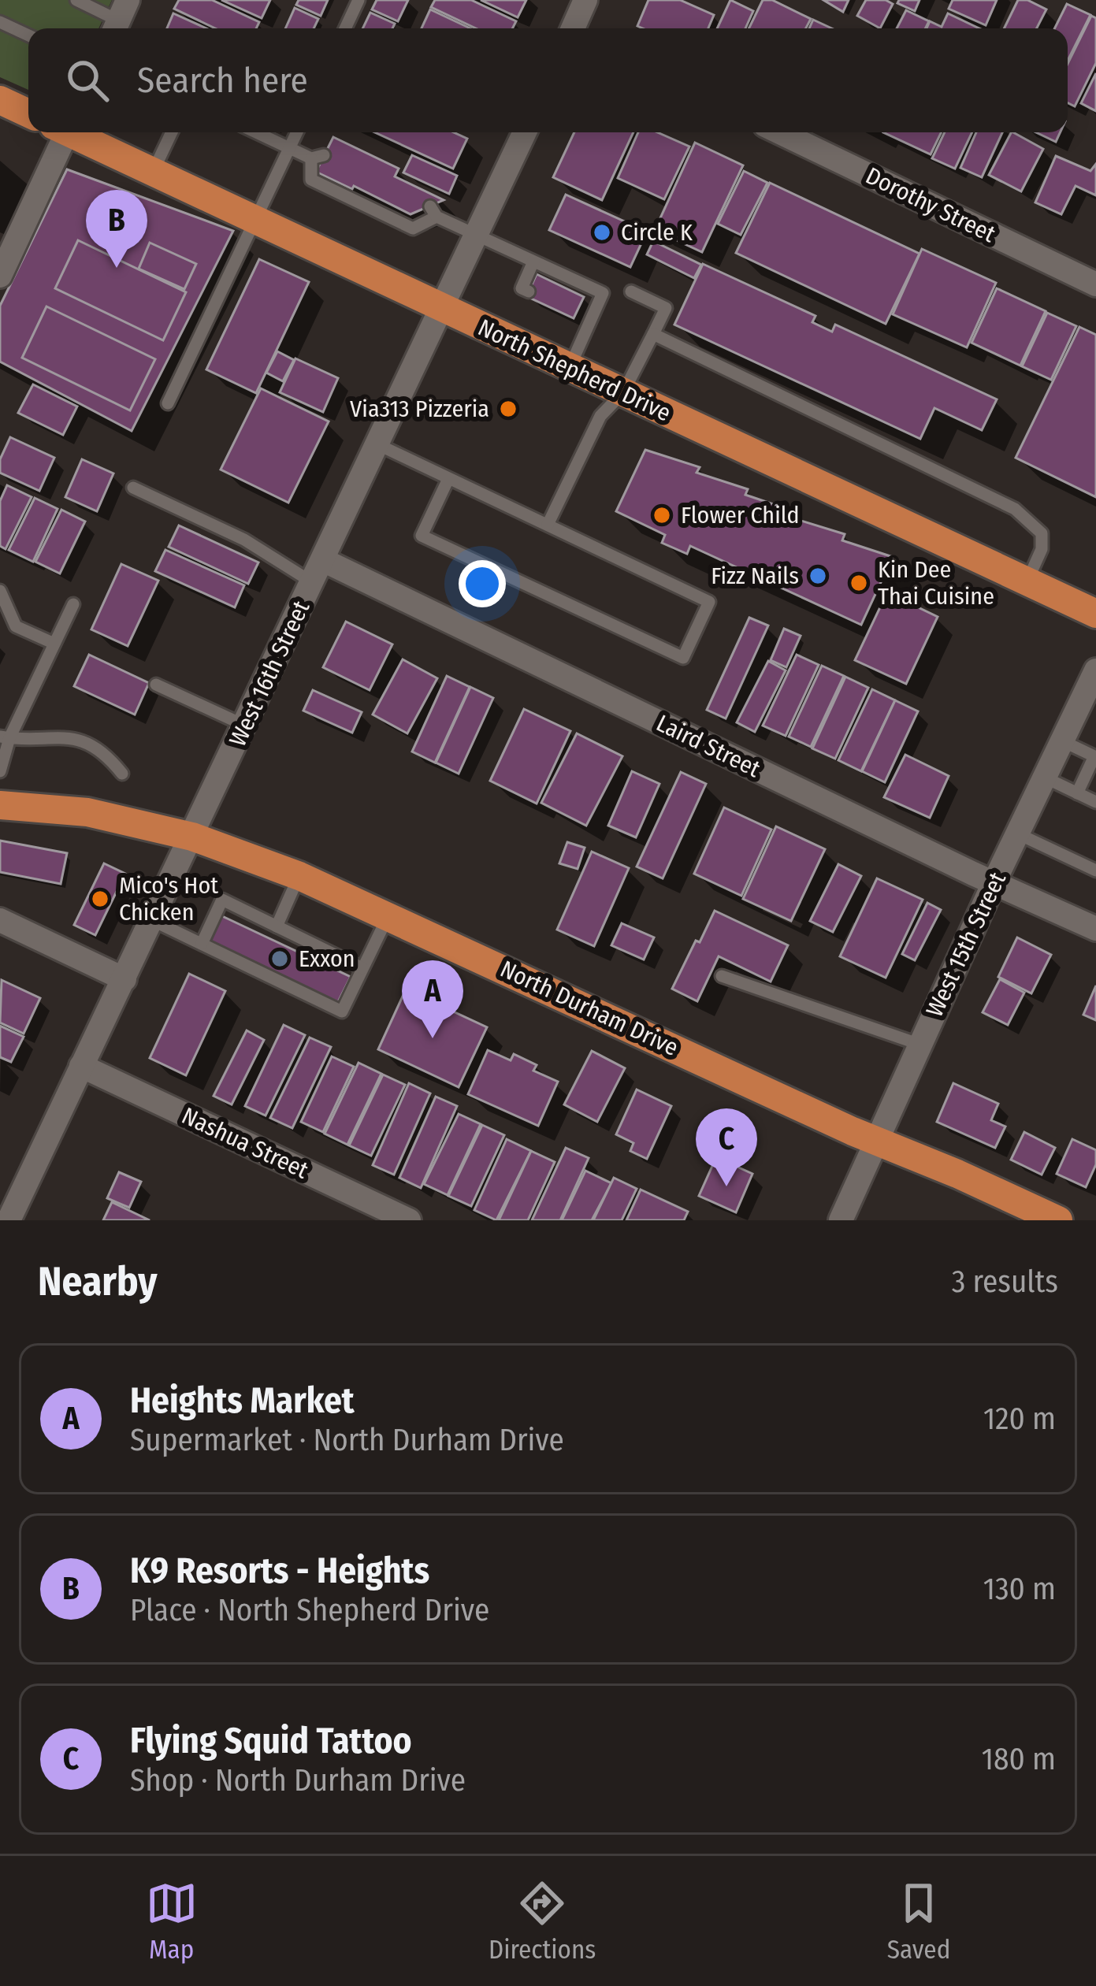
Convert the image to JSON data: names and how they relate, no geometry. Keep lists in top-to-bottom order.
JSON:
{
  "streets": {
    "main road": ["North Shepherd Drive", "North Durham Drive"],
    "street": [
      "Dorothy Street",
      "West 16th Street",
      "Laird Street",
      "West 15th Street",
      "Nashua Street"
    ]
  },
  "crossings": [
    ["North Shepherd Drive", "West 16th Street"],
    ["West 16th Street", "Laird Street"],
    ["West 16th Street", "North Durham Drive"],
    ["West 16th Street", "Nashua Street"],
    ["Laird Street", "West 15th Street"],
    ["West 15th Street", "North Durham Drive"]
  ],
  "places": [
    "Circle K",
    "Via313 Pizzeria",
    "Flower Child",
    "Fizz Nails",
    "Kin Dee Thai Cuisine",
    "Mico's Hot Chicken",
    "Exxon"
  ],
  "page": {
    "search": "Search here",
    "pins": ["B", "A", "C"],
    "heading": ["Nearby", "3 results"],
    "list": [
      {
        "mark": "A",
        "name": "Heights Market",
        "note": "Supermarket · North Durham Drive",
        "value": "120 m"
      },
      {
        "mark": "B",
        "name": "K9 Resorts - Heights",
        "note": "Place · North Shepherd Drive",
        "value": "130 m"
      },
      {
        "mark": "C",
        "name": "Flying Squid Tattoo",
        "note": "Shop · North Durham Drive",
        "value": "180 m"
      }
    ],
    "nav": ["Map", "Directions", "Saved"]
  }
}
